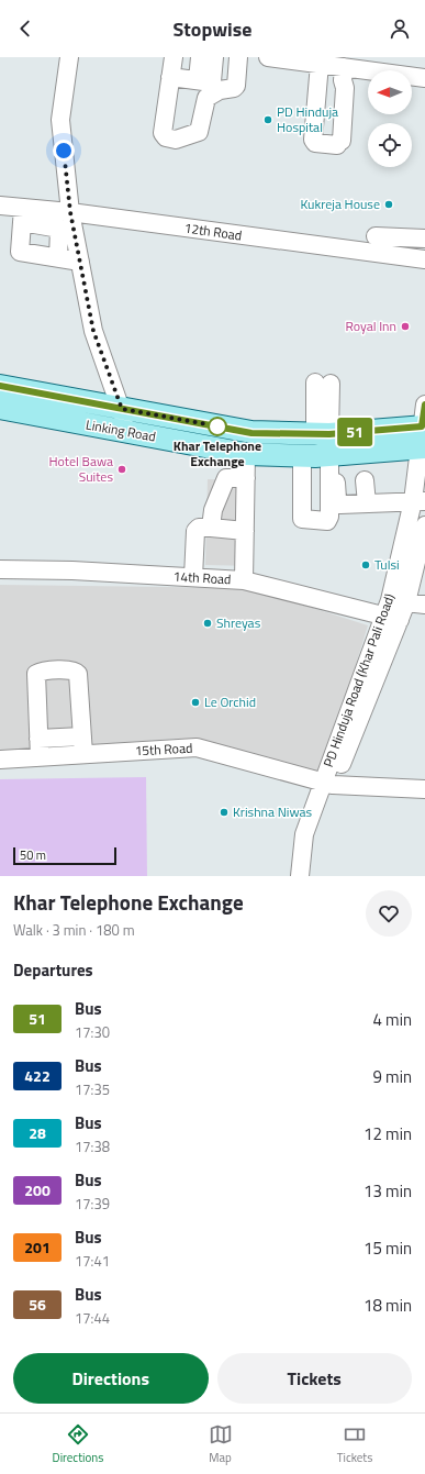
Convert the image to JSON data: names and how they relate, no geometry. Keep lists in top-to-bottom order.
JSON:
{
  "streets": {
    "main road": ["Linking Road"],
    "street": [
      "12th Road",
      "14th Road",
      "PD Hinduja Road (Khar Pali Road)",
      "15th Road"
    ]
  },
  "crossings": [
    ["Linking Road", "PD Hinduja Road (Khar Pali Road)"],
    ["14th Road", "PD Hinduja Road (Khar Pali Road)"],
    ["PD Hinduja Road (Khar Pali Road)", "15th Road"]
  ],
  "places": [
    "PD Hinduja Hospital",
    "Kukreja House",
    "Royal Inn",
    "Khar Telephone Exchange",
    "Hotel Bawa Suites",
    "Tulsi",
    "Shreyas",
    "Le Orchid",
    "Krishna Niwas"
  ],
  "lines": ["bus line 51"],
  "scale_bar": "50 m",
  "north": "left",
  "page": {
    "header": "Stopwise",
    "on_map": "51",
    "scale": "50 m",
    "heading": [
      ["Khar Telephone Exchange", "Walk · 3 min · 180 m"],
      "Departures"
    ],
    "list": [
      {
        "mark": "51",
        "name": "Bus",
        "note": "17:30",
        "value": "4 min"
      },
      {
        "mark": "422",
        "name": "Bus",
        "note": "17:35",
        "value": "9 min"
      },
      {
        "mark": "28",
        "name": "Bus",
        "note": "17:38",
        "value": "12 min"
      },
      {
        "mark": "200",
        "name": "Bus",
        "note": "17:39",
        "value": "13 min"
      },
      {
        "mark": "201",
        "name": "Bus",
        "note": "17:41",
        "value": "15 min"
      },
      {
        "mark": "56",
        "name": "Bus",
        "note": "17:44",
        "value": "18 min"
      }
    ],
    "buttons": ["Directions", "Tickets"],
    "tabs": ["Directions", "Map", "Tickets"]
  }
}
